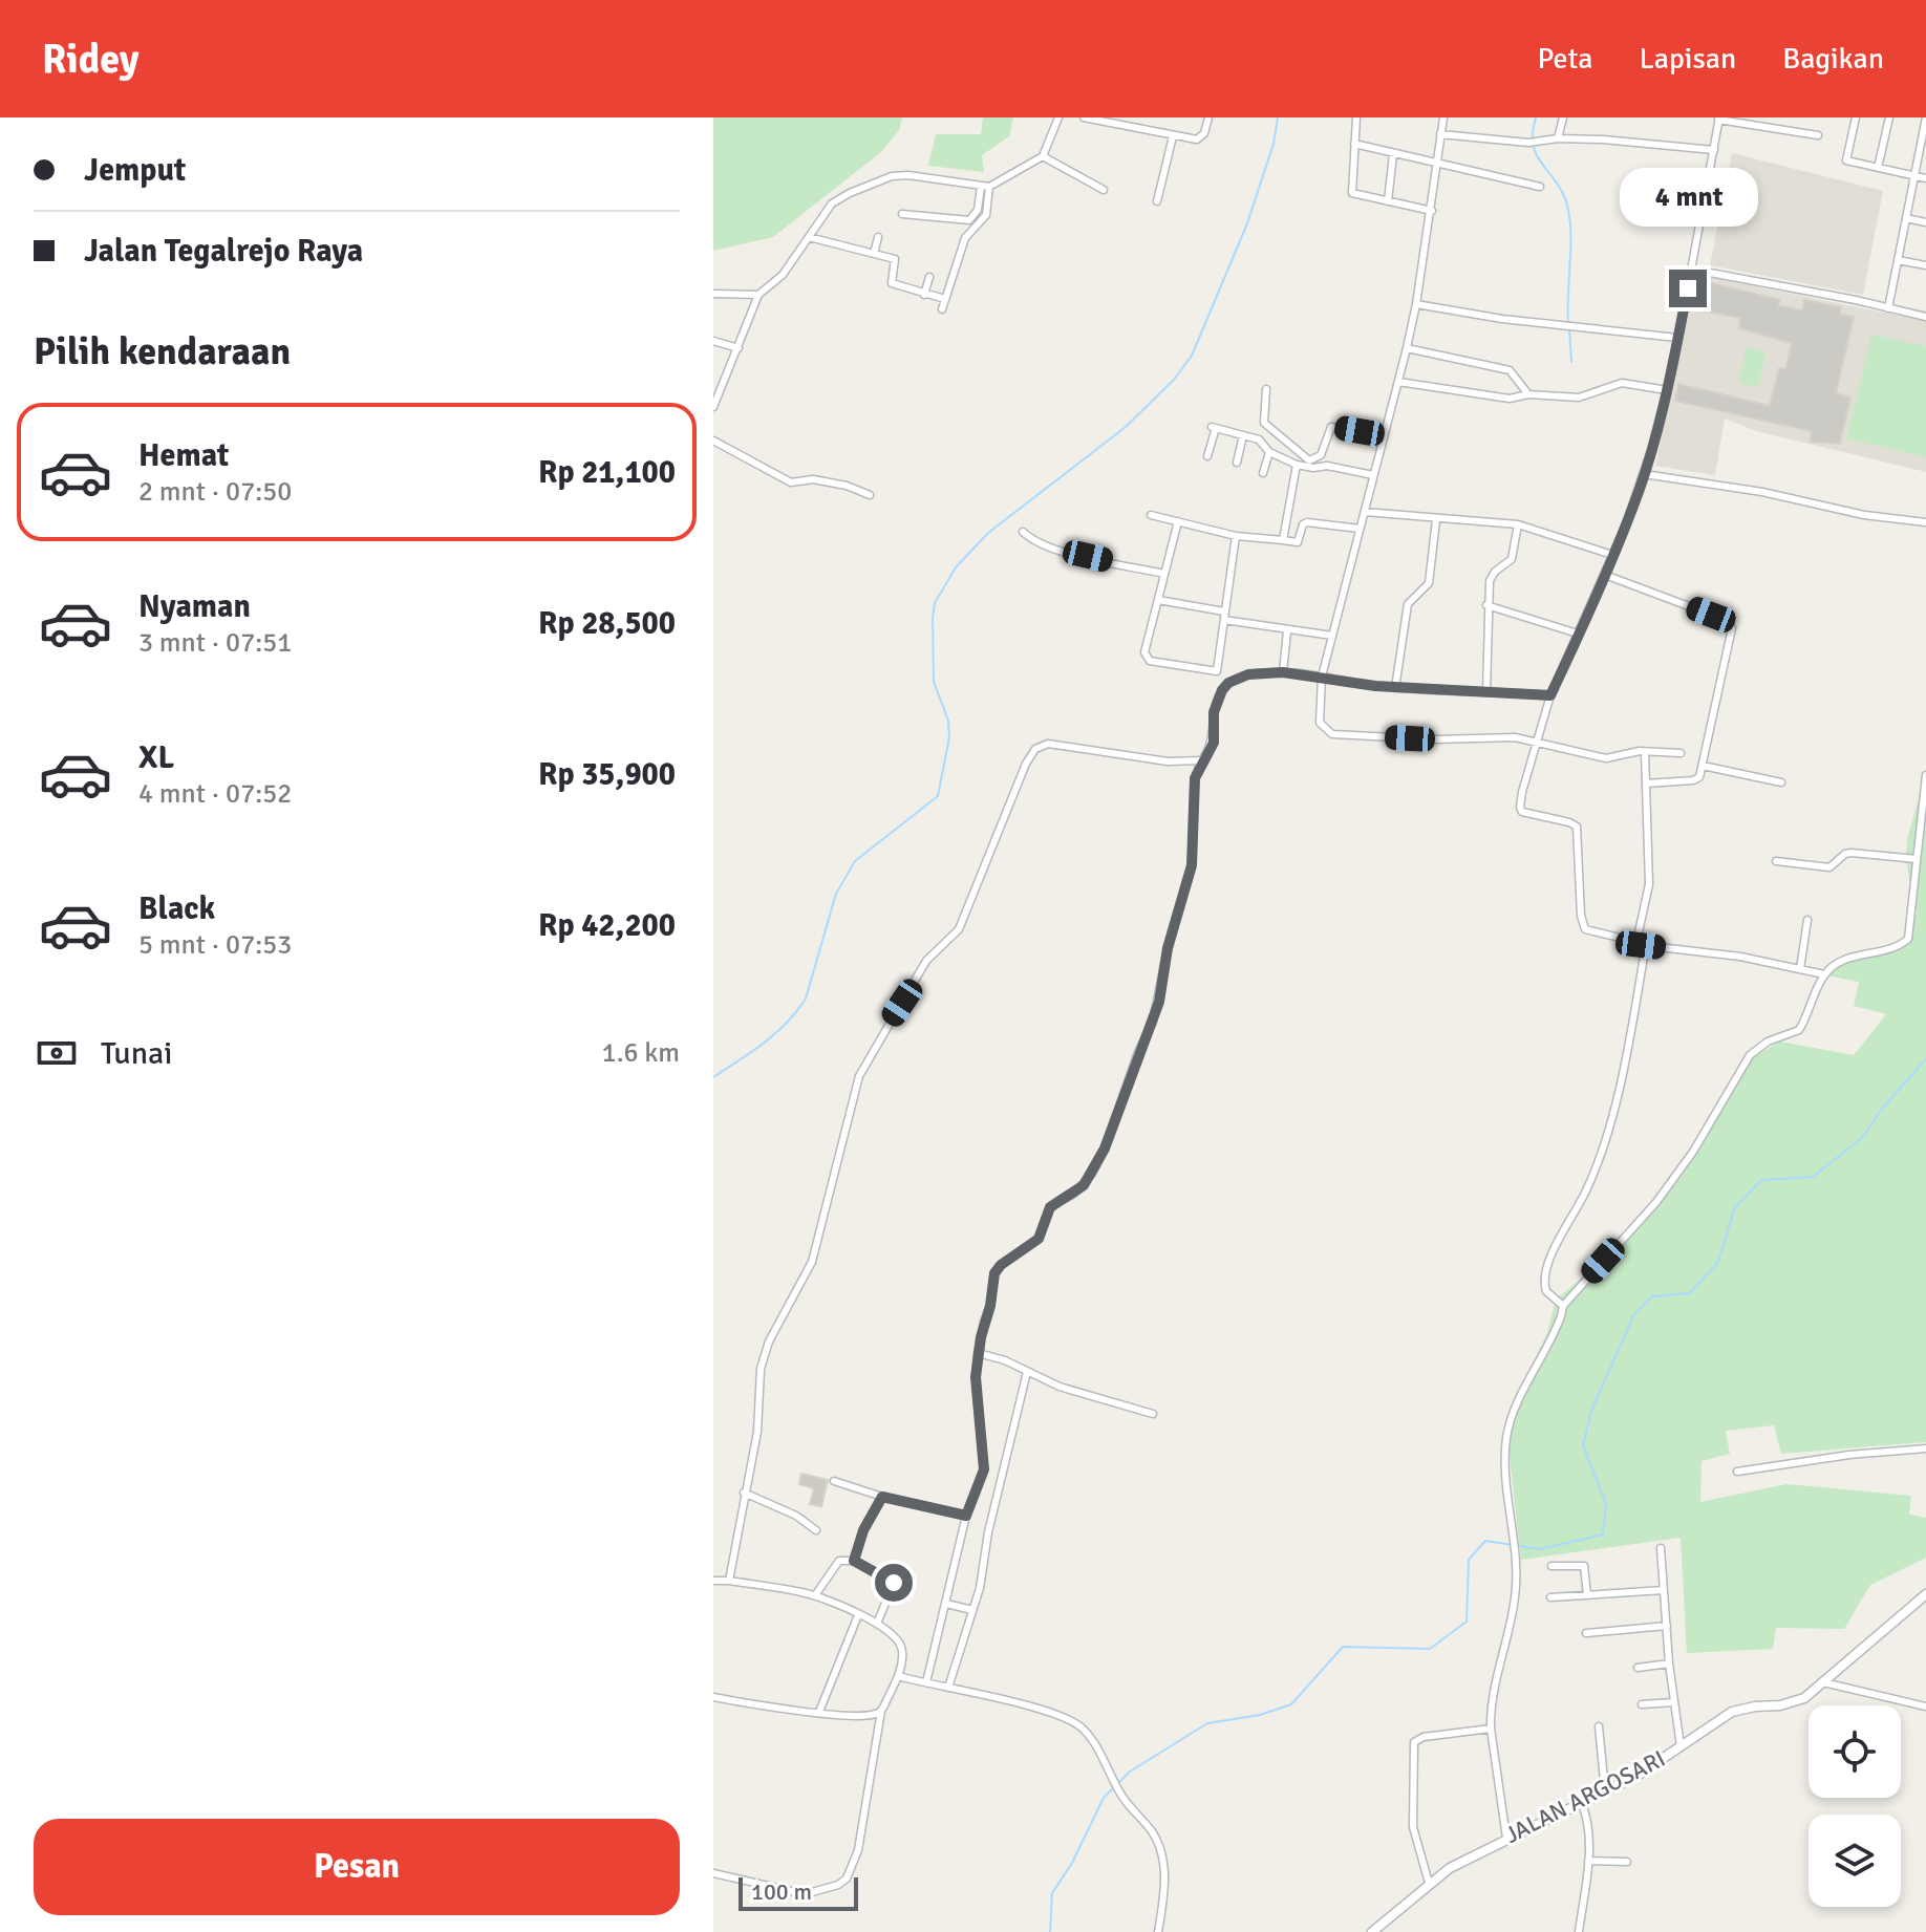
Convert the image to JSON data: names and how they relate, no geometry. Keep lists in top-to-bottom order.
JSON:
{
  "streets": {
    "street": ["JALAN ARGOSARI"]
  },
  "scale_bar": "100 m",
  "page": {
    "header": "Ridey",
    "nav": ["Peta", "Lapisan", "Bagikan"],
    "banner": ["Jemput", "Jalan Tegalrejo Raya"],
    "bubble": "4 mnt",
    "heading": "Pilih kendaraan",
    "list": [
      {
        "name": "Hemat",
        "note": "2 mnt · 07:50",
        "value": "Rp 21,100"
      },
      {
        "name": "Nyaman",
        "note": "3 mnt · 07:51",
        "value": "Rp 28,500"
      },
      {
        "name": "XL",
        "note": "4 mnt · 07:52",
        "value": "Rp 35,900"
      },
      {
        "name": "Black",
        "note": "5 mnt · 07:53",
        "value": "Rp 42,200"
      }
    ],
    "pay": ["Tunai", "1.6 km"],
    "buttons": "Pesan",
    "scale": "100 m"
  }
}
